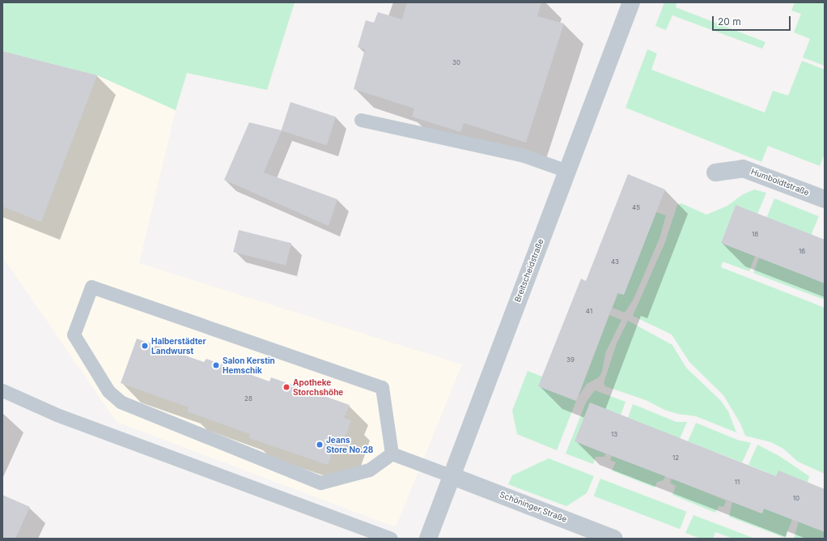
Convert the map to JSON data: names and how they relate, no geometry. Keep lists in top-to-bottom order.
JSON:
{
  "streets": {
    "street": ["Humboldtstraße", "Breitscheidstraße", "Schöninger Straße"]
  },
  "crossings": [
    ["Breitscheidstraße", "Schöninger Straße"]
  ],
  "places": [
    "Halberstädter Landwurst",
    "Salon Kerstin Hemschik",
    "Apotheke Storchshöhe",
    "Jeans Store No.28"
  ],
  "house_numbers": [
    "30",
    "45",
    "18",
    "16",
    "43",
    "41",
    "39",
    "28",
    "13",
    "12",
    "11",
    "10"
  ],
  "scale_bar": "20 m"
}
